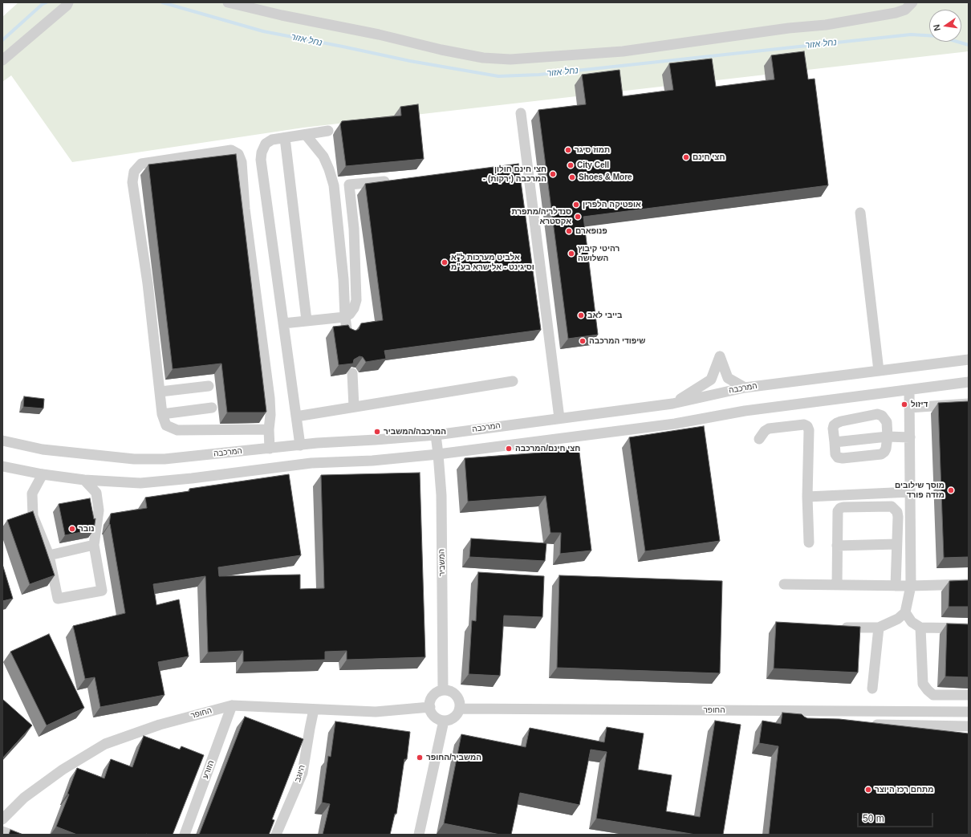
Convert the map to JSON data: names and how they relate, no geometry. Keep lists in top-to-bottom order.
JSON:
{
  "streets": {
    "street": [
      "המרכבה",
      "המשביר",
      "החופר",
      "הזורע",
      "היוגב"
    ]
  },
  "crossings": [
    ["המרכבה", "המשביר"],
    ["המשביר", "החופר"],
    ["החופר", "הזורע"],
    ["החופר", "היוגב"]
  ],
  "water": ["נחל אזור"],
  "places": [
    "תמוז סיגר",
    "חצי חינם",
    "City Cell",
    "חצי חינם חולון - המרכבה (ירקות)",
    "Shoes & More",
    "אופטיקה הלפרין",
    "סנדלריה/מתפרת אקסטרא",
    "פנופארם",
    "רהיטי קיבוץ השלושה",
    "אלביט מערכות ל\"א וסיגינט - אלישרא בע\"מ",
    "בייבי לאב",
    "שיפודי המרכבה",
    "דיזול",
    "המרכבה/המשביר",
    "חצי חינם/המרכבה",
    "מוסך שילובים מזדה פורד",
    "נובר",
    "המשביר/החופר",
    "מתחם רכז היוצר"
  ],
  "scale_bar": "50 m",
  "north": "left"
}
